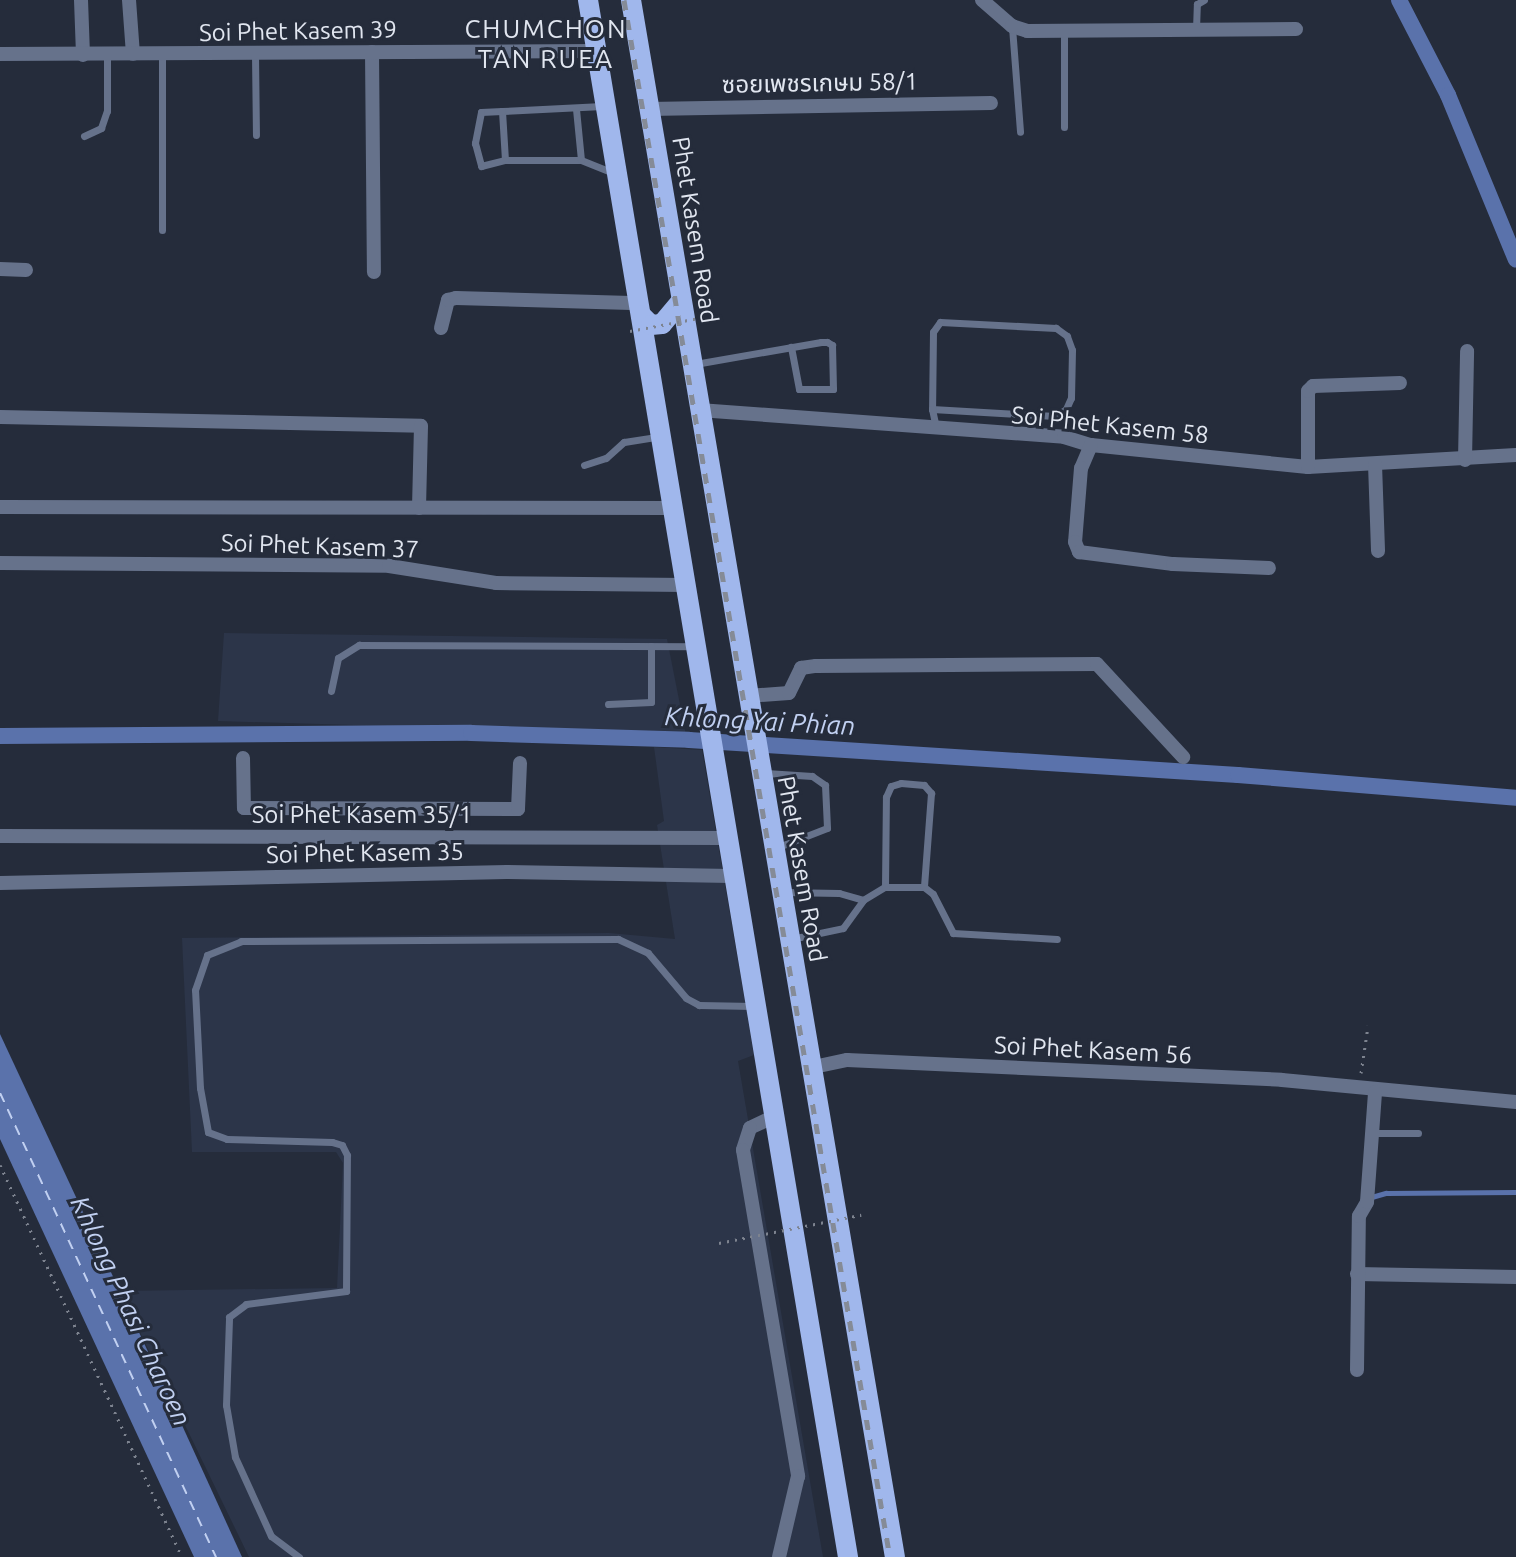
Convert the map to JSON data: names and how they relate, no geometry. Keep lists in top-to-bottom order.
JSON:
{
  "streets": {
    "main road": ["Phet Kasem Road"],
    "street": [
      "Soi Phet Kasem 39",
      "ซอยเพชรเกษม 58/1",
      "Soi Phet Kasem 58",
      "Soi Phet Kasem 37",
      "Soi Phet Kasem 35/1",
      "Soi Phet Kasem 35",
      "Soi Phet Kasem 56"
    ]
  },
  "crossings": [
    ["ซอยเพชรเกษม 58/1", "Phet Kasem Road"],
    ["Phet Kasem Road", "Soi Phet Kasem 58"],
    ["Phet Kasem Road", "Soi Phet Kasem 56"]
  ],
  "districts": ["CHUMCHON TAN RUEA"],
  "water": ["Khlong Yai Phian", "Khlong Phasi Charoen"]
}
